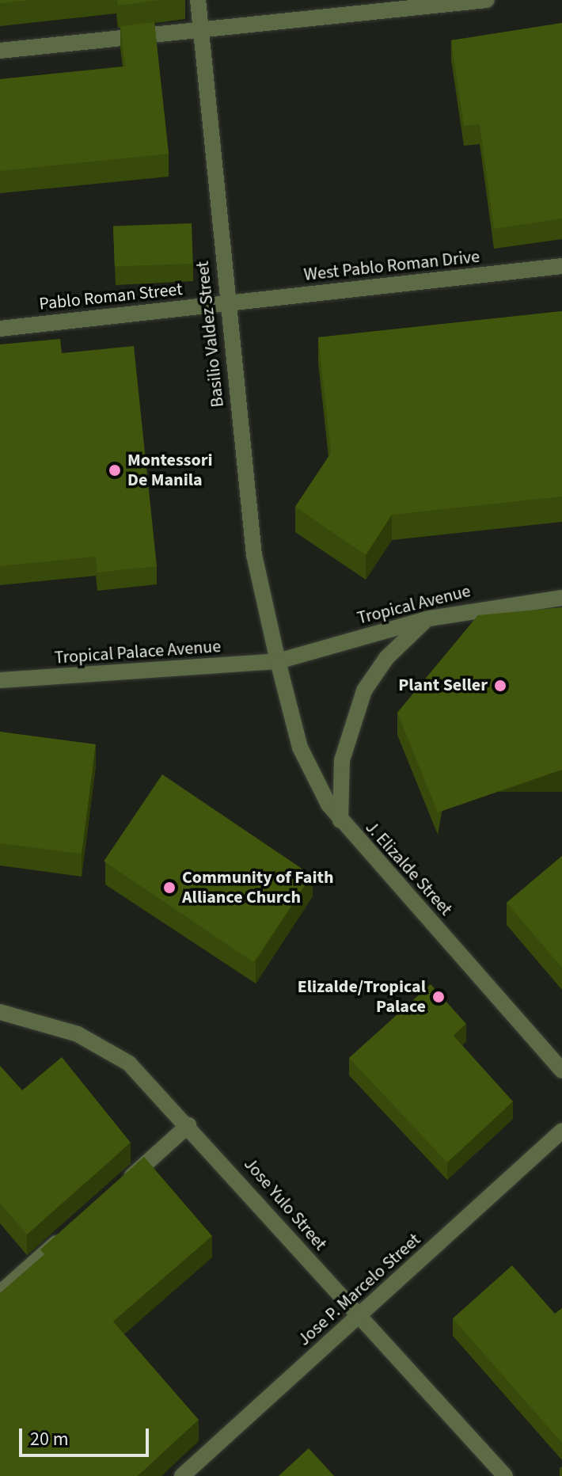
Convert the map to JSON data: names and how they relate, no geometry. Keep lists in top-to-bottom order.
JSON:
{
  "streets": {
    "street": [
      "West Pablo Roman Drive",
      "Pablo Roman Street",
      "Basilio Valdez Street",
      "Tropical Avenue",
      "Tropical Palace Avenue",
      "J. Elizalde Street",
      "Jose Yulo Street",
      "Jose P. Marcelo Street"
    ]
  },
  "crossings": [
    ["West Pablo Roman Drive", "Pablo Roman Street"],
    ["West Pablo Roman Drive", "Basilio Valdez Street"],
    ["Pablo Roman Street", "Basilio Valdez Street"],
    ["Basilio Valdez Street", "Tropical Avenue"],
    ["Basilio Valdez Street", "Tropical Palace Avenue"],
    ["Basilio Valdez Street", "J. Elizalde Street"],
    ["Tropical Avenue", "Tropical Palace Avenue"],
    ["Tropical Avenue", "J. Elizalde Street"],
    ["Tropical Palace Avenue", "J. Elizalde Street"],
    ["Jose Yulo Street", "Jose P. Marcelo Street"]
  ],
  "places": [
    "Montessori De Manila",
    "Plant Seller",
    "Community of Faith Alliance Church",
    "Elizalde/Tropical Palace"
  ],
  "scale_bar": "20 m"
}
